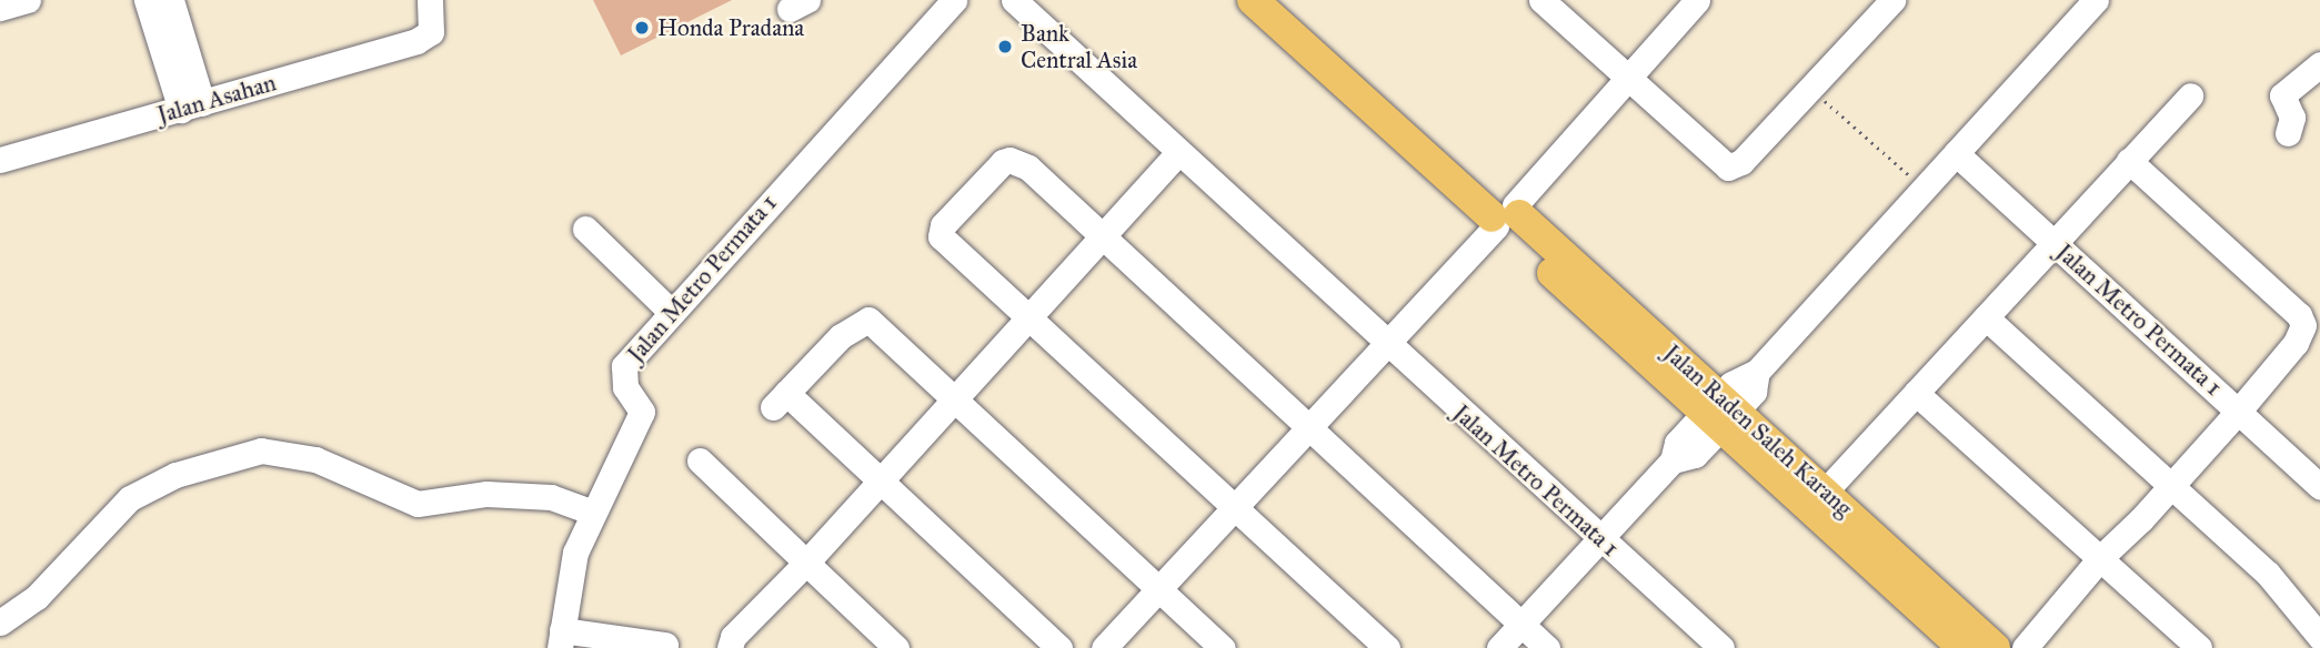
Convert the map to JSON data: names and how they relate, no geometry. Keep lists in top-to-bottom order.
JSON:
{
  "streets": {
    "main road": ["Jalan Raden Saleh Karang"],
    "street": ["Jalan Asahan", "Jalan Metro Permata 1"]
  },
  "places": ["Honda Pradana", "Bank Central Asia"]
}
